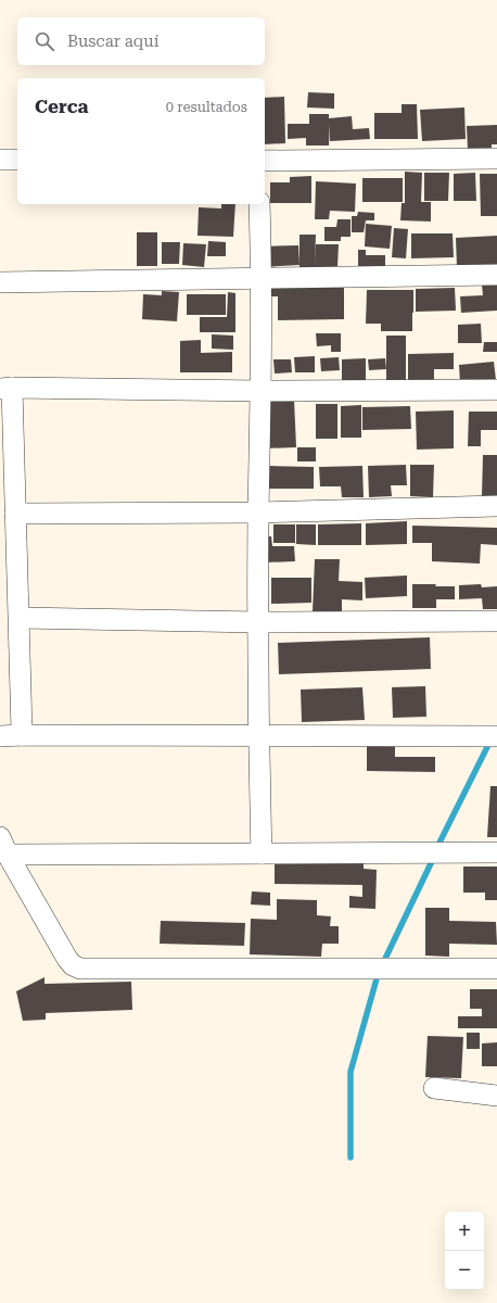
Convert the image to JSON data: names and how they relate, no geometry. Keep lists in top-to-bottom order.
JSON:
{
  "page": {
    "search": "Buscar aquí",
    "heading": ["Cerca", "0 resultados"],
    "map_buttons": ["+", "−"]
  }
}
